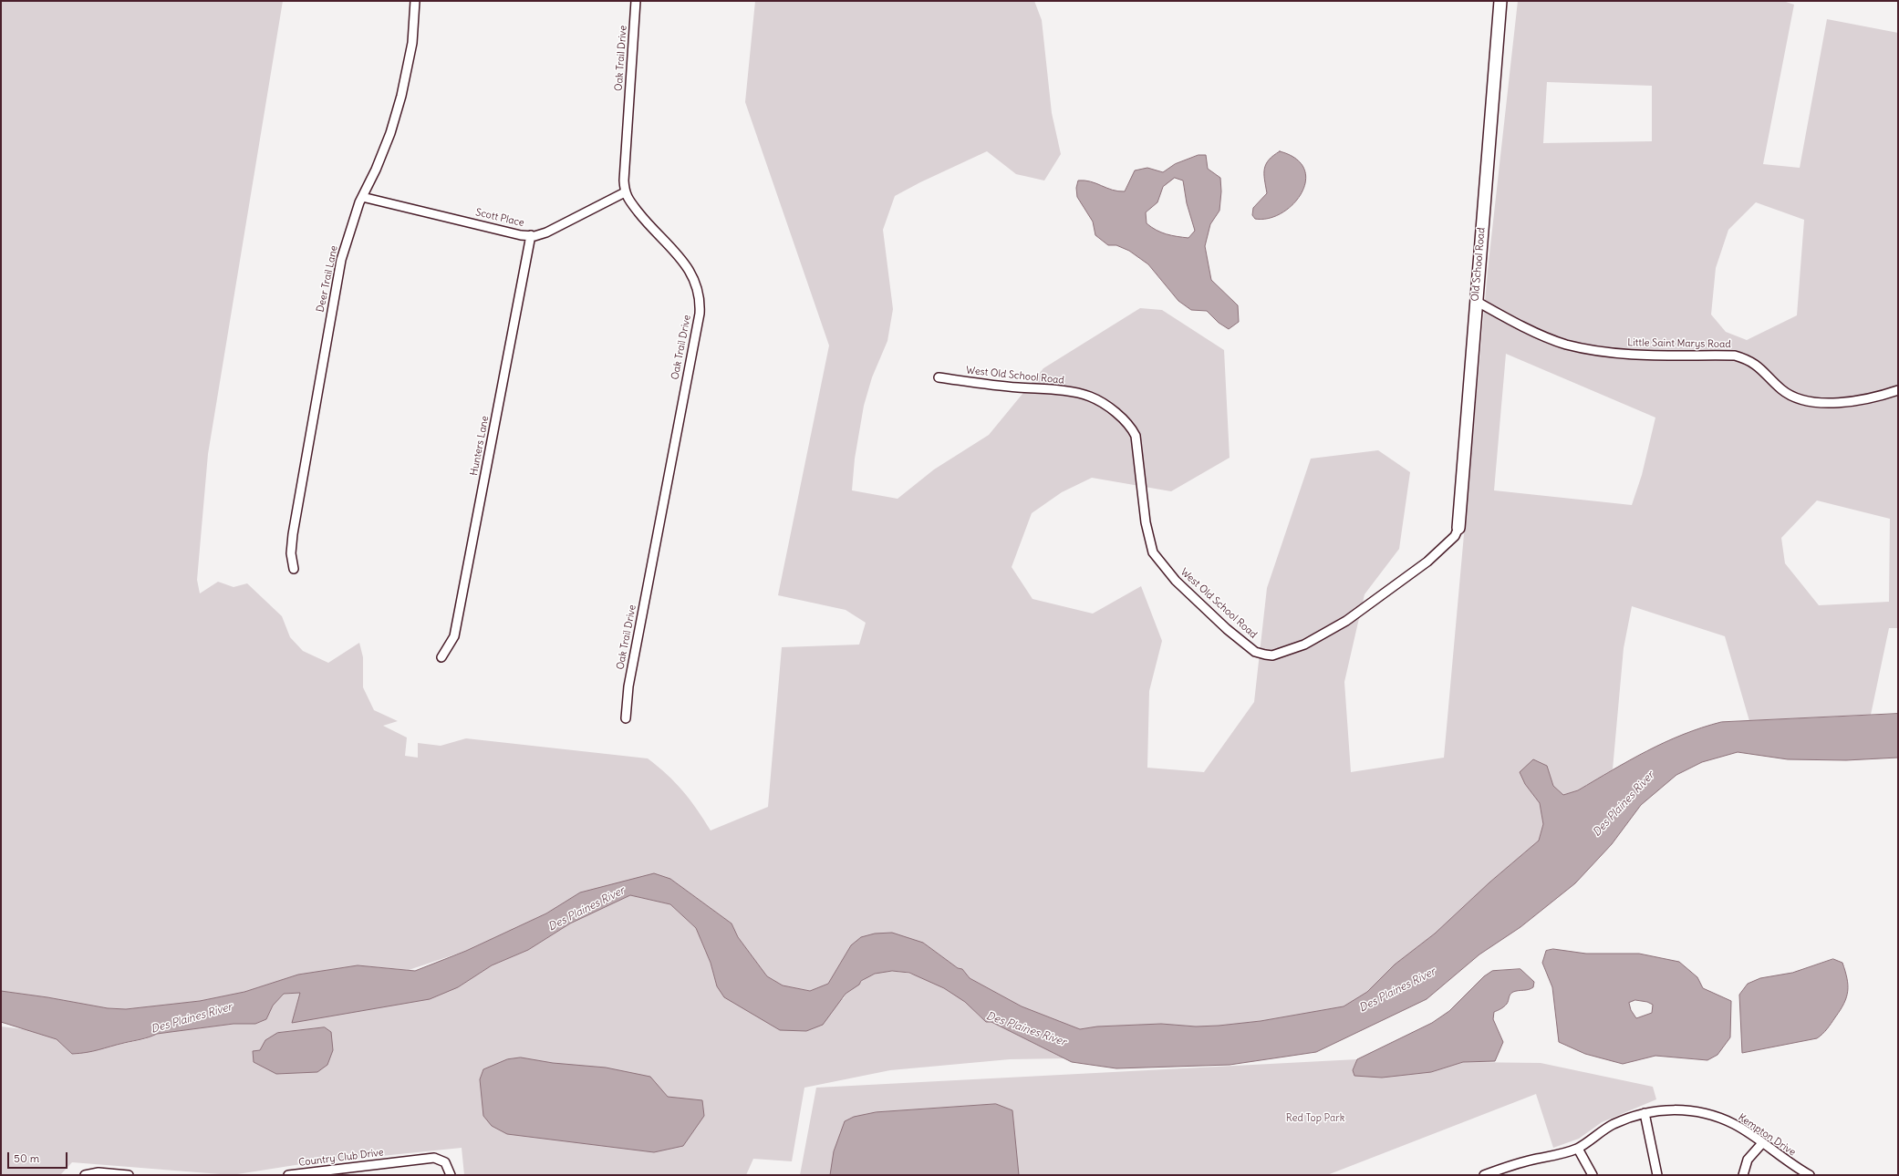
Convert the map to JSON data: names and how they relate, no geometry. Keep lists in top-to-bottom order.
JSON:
{
  "streets": {
    "street": [
      "Oak Trail Drive",
      "Scott Place",
      "Old School Road",
      "Deer Trail Lane",
      "Little Saint Marys Road",
      "West Old School Road",
      "Hunters Lane",
      "Kempton Drive",
      "Country Club Drive"
    ]
  },
  "crossings": [
    ["Oak Trail Drive", "Scott Place"],
    ["Scott Place", "Deer Trail Lane"],
    ["Scott Place", "Hunters Lane"],
    ["Old School Road", "Little Saint Marys Road"],
    ["Old School Road", "West Old School Road"]
  ],
  "water": ["Des Plaines River"],
  "parks": ["Red Top Park"],
  "scale_bar": "50 m"
}
